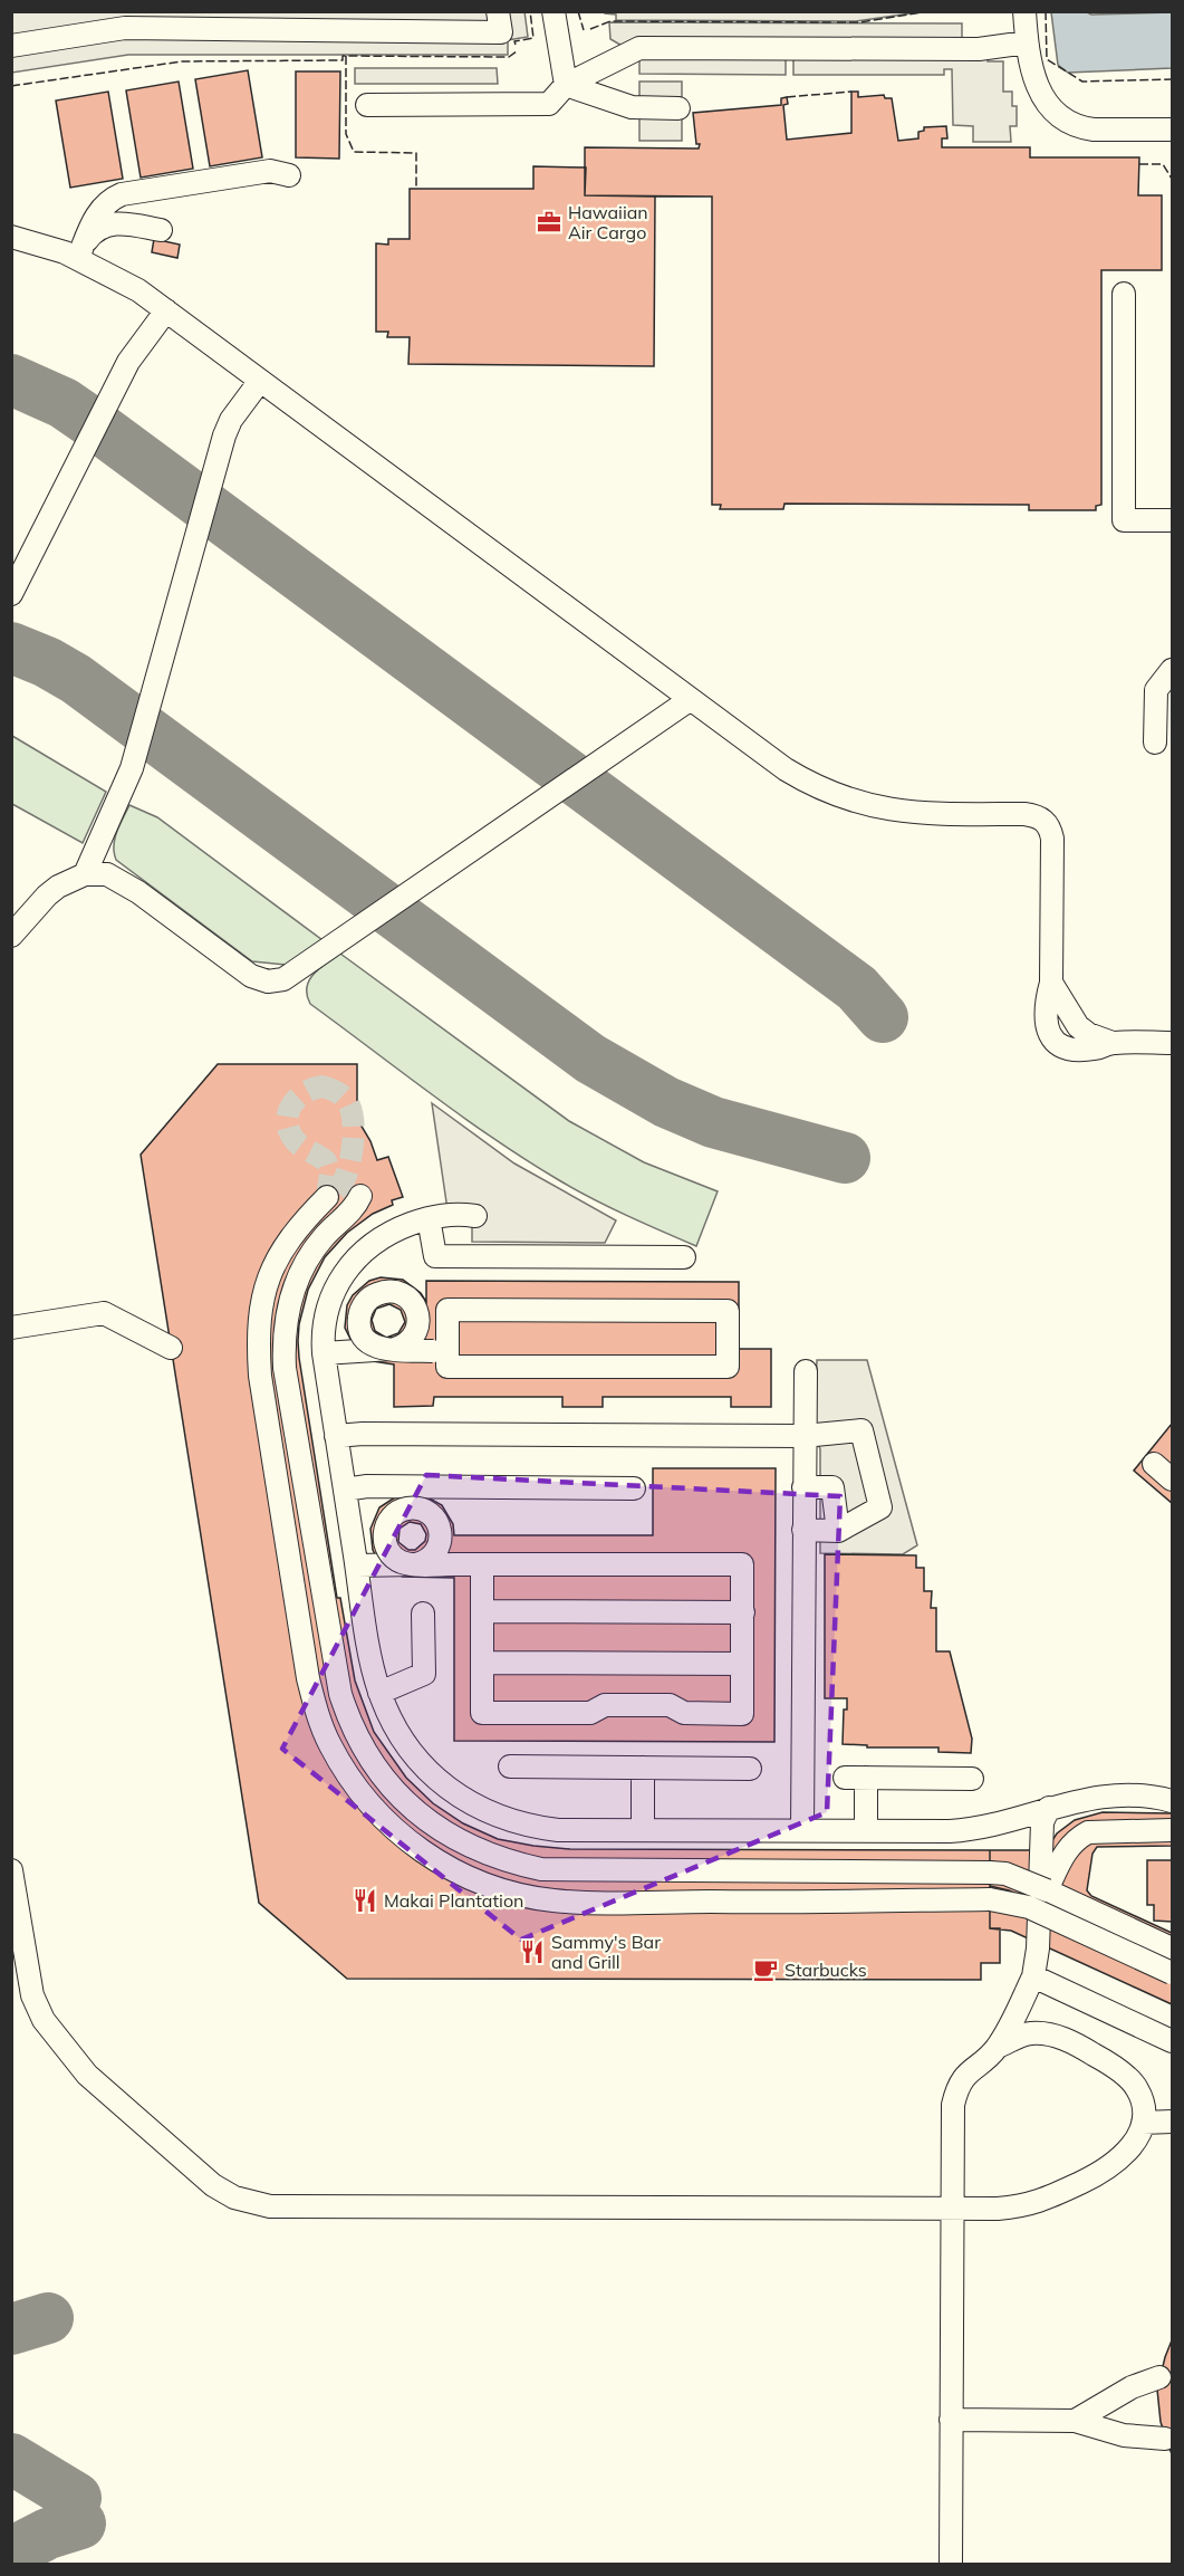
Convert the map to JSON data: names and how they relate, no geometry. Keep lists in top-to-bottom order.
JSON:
{
  "places": {
    "office": ["Hawaiian Air Cargo"],
    "restaurant": ["Makai Plantation", "Sammy's Bar and Grill"],
    "cafe": ["Starbucks"]
  }
}
